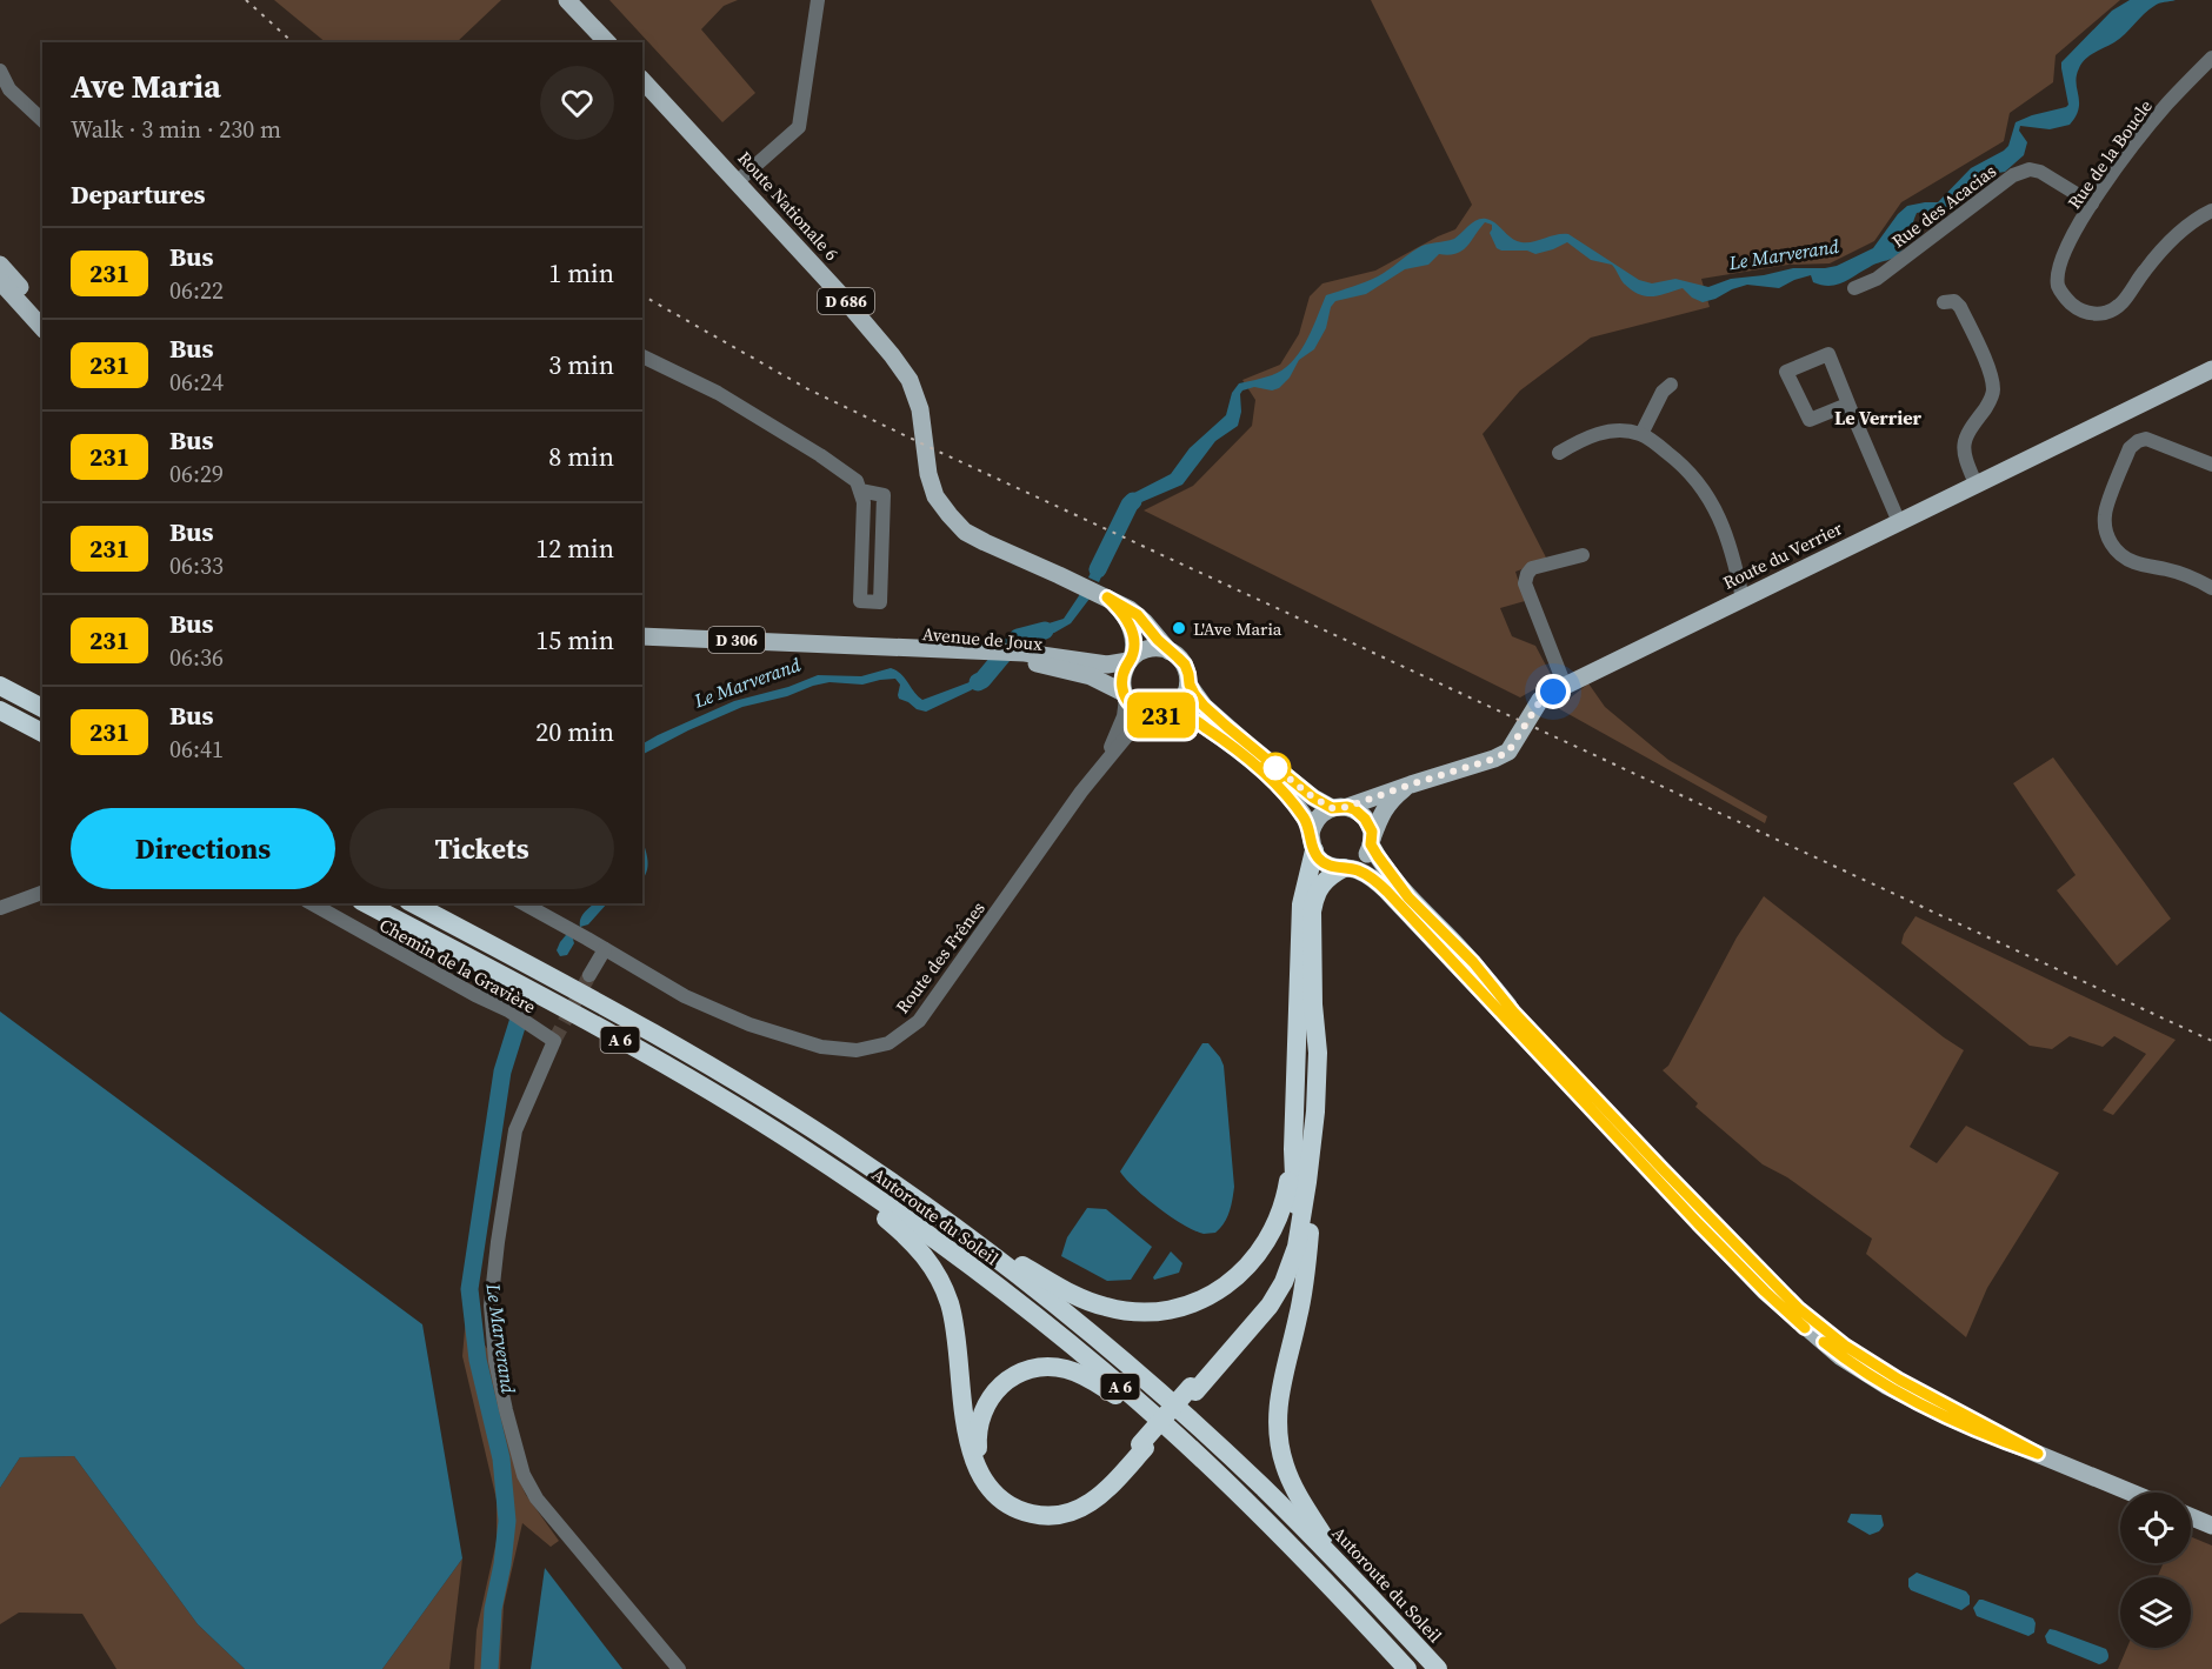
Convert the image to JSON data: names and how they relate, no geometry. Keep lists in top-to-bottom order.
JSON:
{
  "streets": {
    "highway": ["A 6", "Autoroute du Soleil"],
    "main road": [
      "Route Nationale 6",
      "D 686",
      "Route du Verrier",
      "Avenue de Joux",
      "D 306"
    ],
    "street": [
      "Rue de la Boucle",
      "Rue des Acacias",
      "Route des Frênes",
      "Chemin de la Gravière"
    ]
  },
  "crossings": [
    ["Rue de la Boucle", "Rue des Acacias"],
    ["Route Nationale 6", "Avenue de Joux"],
    ["Route Nationale 6", "Route des Frênes"],
    ["Avenue de Joux", "Route des Frênes"]
  ],
  "districts": ["Le Verrier"],
  "water": ["Le Marverand"],
  "places": ["L'Ave Maria"],
  "lines": ["bus line 231"],
  "page": {
    "on_map": "231",
    "heading": [
      ["Ave Maria", "Walk · 3 min · 230 m"],
      "Departures"
    ],
    "list": [
      {
        "mark": "231",
        "name": "Bus",
        "note": "06:22",
        "value": "1 min"
      },
      {
        "mark": "231",
        "name": "Bus",
        "note": "06:24",
        "value": "3 min"
      },
      {
        "mark": "231",
        "name": "Bus",
        "note": "06:29",
        "value": "8 min"
      },
      {
        "mark": "231",
        "name": "Bus",
        "note": "06:33",
        "value": "12 min"
      },
      {
        "mark": "231",
        "name": "Bus",
        "note": "06:36",
        "value": "15 min"
      },
      {
        "mark": "231",
        "name": "Bus",
        "note": "06:41",
        "value": "20 min"
      }
    ],
    "buttons": ["Directions", "Tickets"]
  }
}
